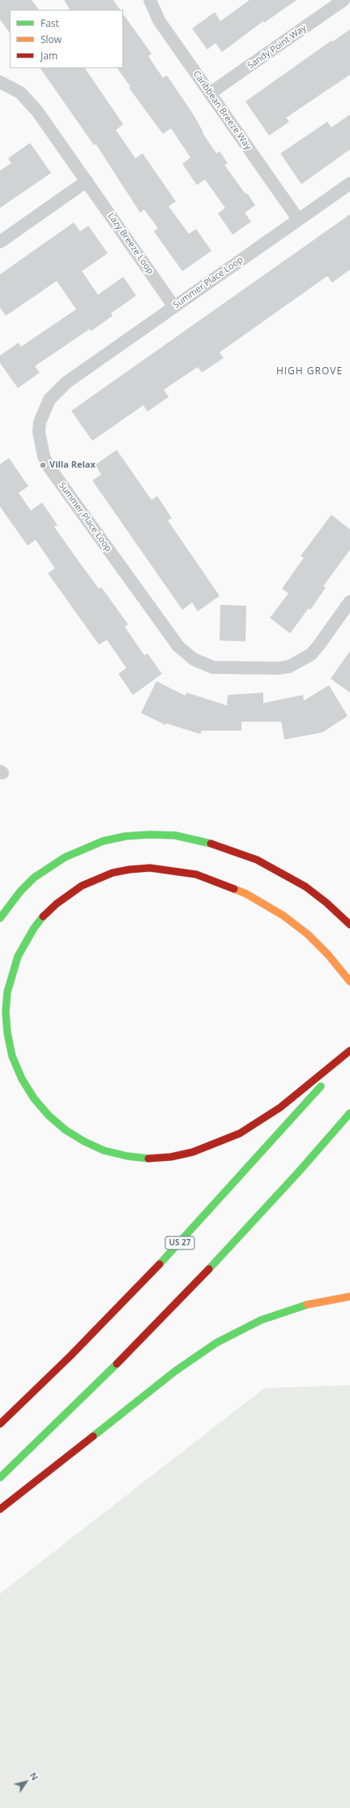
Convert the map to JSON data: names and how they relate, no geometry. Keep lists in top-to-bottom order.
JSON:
{
  "streets": {
    "highway": ["US 27"],
    "street": [
      "Sandy Point Way",
      "Caribbean Breeze Way",
      "Lazy Breeze Loop",
      "Summer Place Loop"
    ]
  },
  "crossings": [
    ["Sandy Point Way", "Caribbean Breeze Way"],
    ["Caribbean Breeze Way", "Summer Place Loop"],
    ["Lazy Breeze Loop", "Summer Place Loop"]
  ],
  "districts": ["HIGH GROVE"],
  "places": ["Villa Relax"],
  "legend": ["Fast", "Slow", "Jam"],
  "north": "top right"
}
